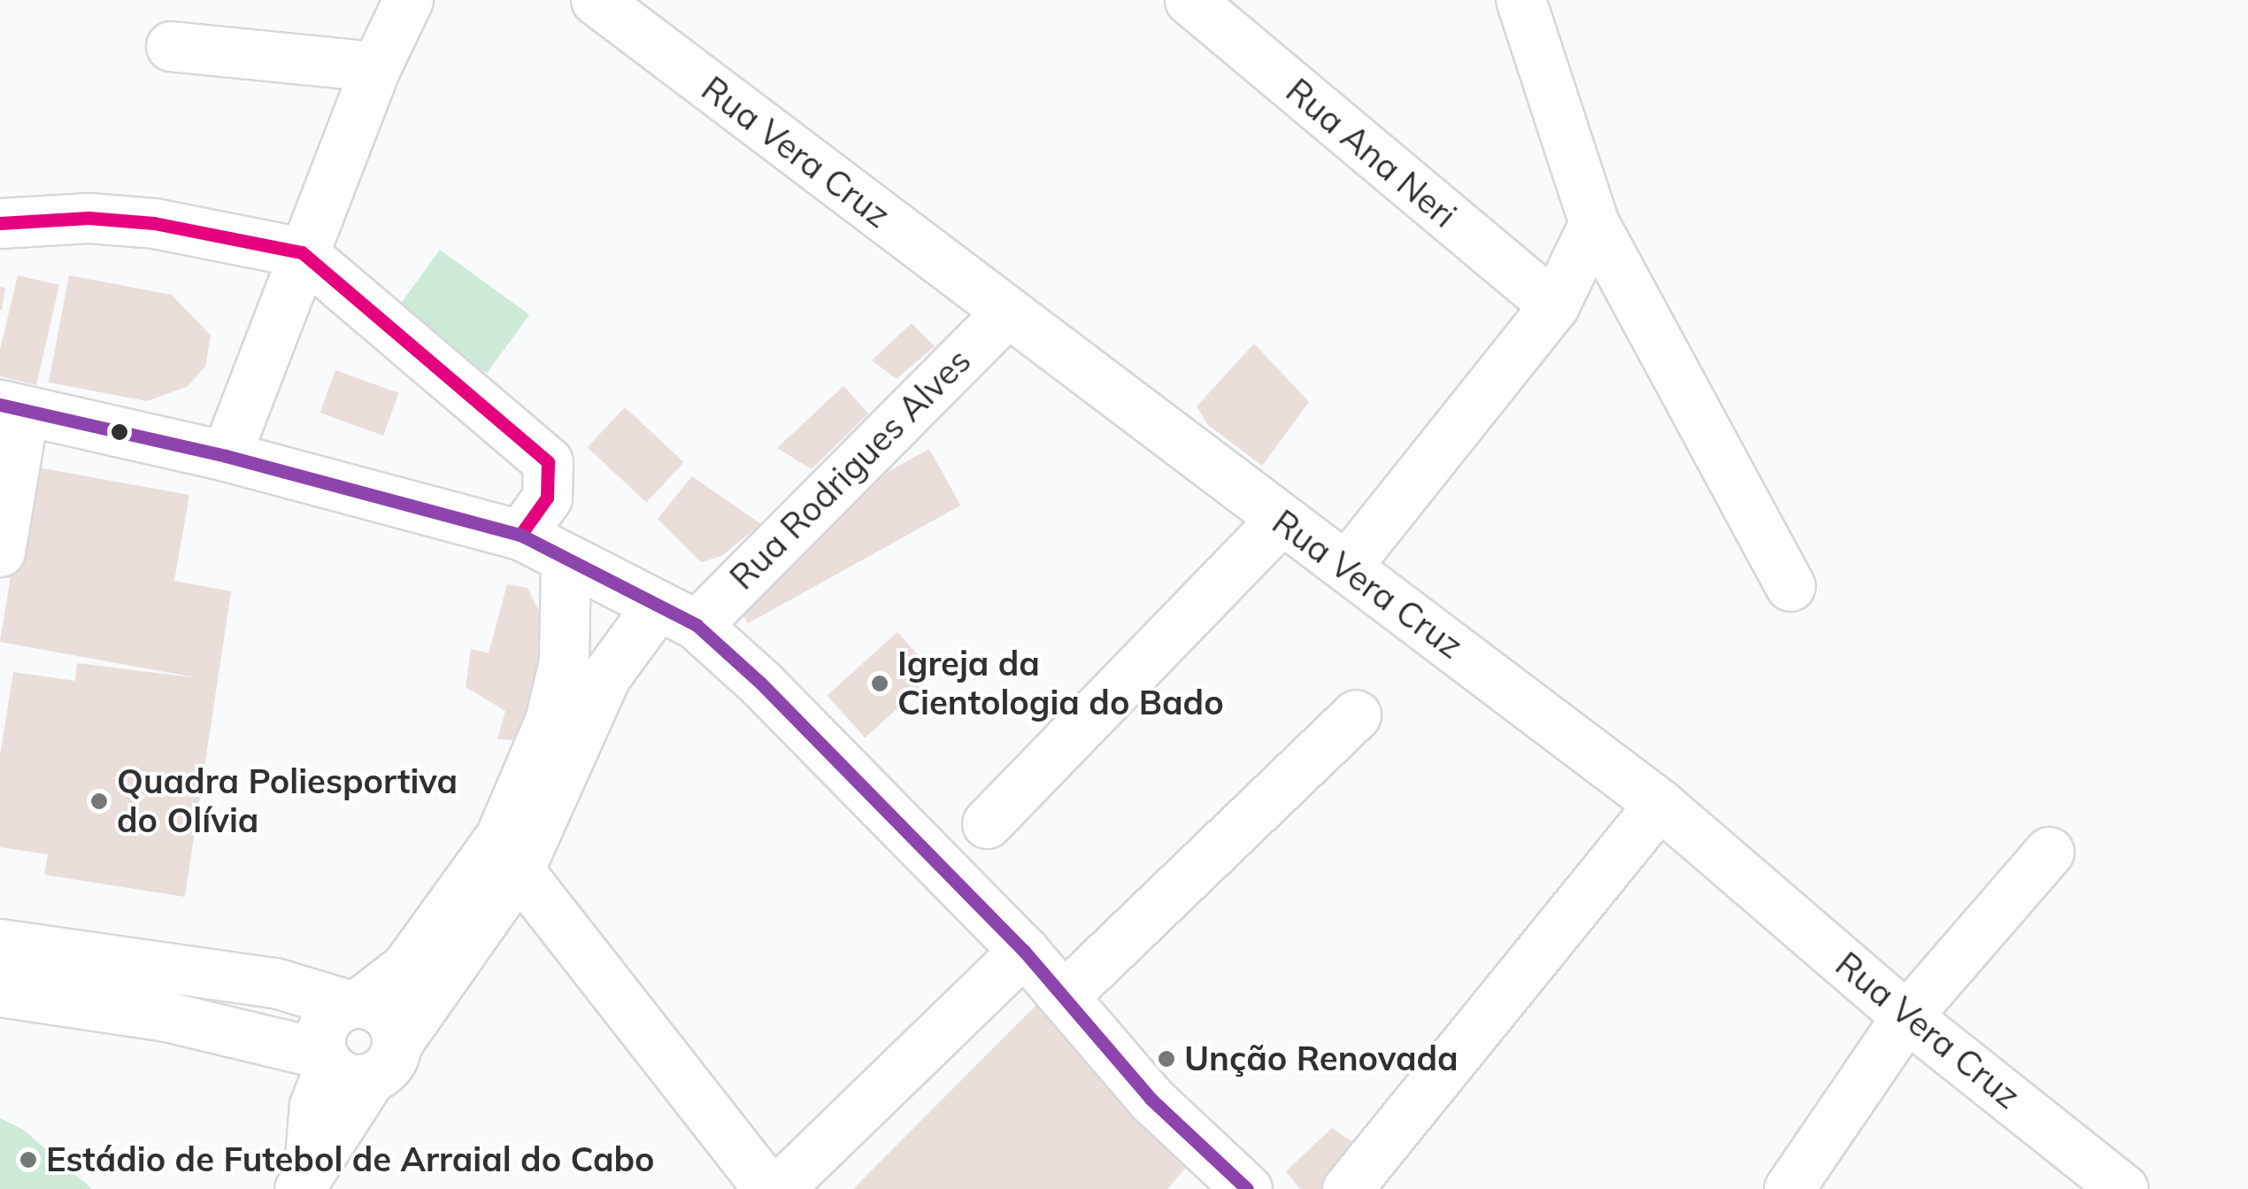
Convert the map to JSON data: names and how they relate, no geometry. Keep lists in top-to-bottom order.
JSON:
{
  "streets": {
    "street": ["Rua Vera Cruz", "Rua Ana Neri", "Rua Rodrigues Alves"]
  },
  "crossings": [
    ["Rua Vera Cruz", "Rua Rodrigues Alves"]
  ],
  "places": [
    "Igreja da Cientologia do Bado",
    "Quadra Poliesportiva do Olívia",
    "Unção Renovada",
    "Estádio de Futebol de Arraial do Cabo"
  ]
}
